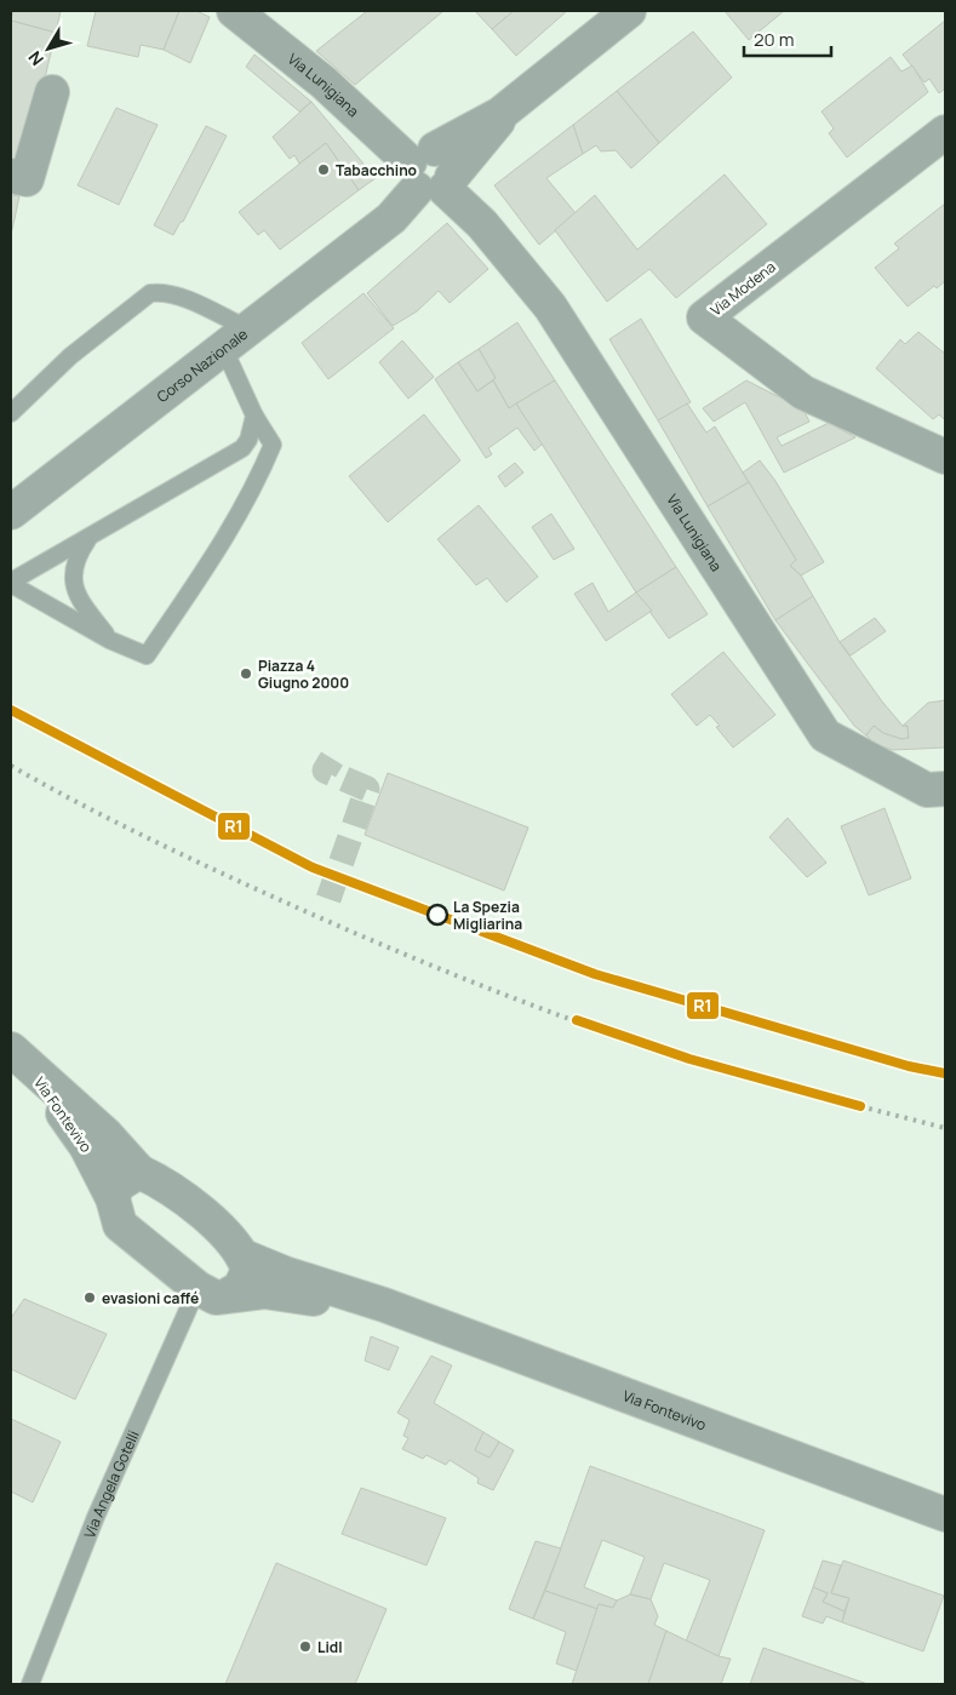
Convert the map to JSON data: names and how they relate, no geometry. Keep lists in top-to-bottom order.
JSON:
{
  "streets": {
    "street": [
      "Via Lunigiana",
      "Via Modena",
      "Corso Nazionale",
      "Via Fontevivo"
    ],
    "lane": ["Via Angela Gotelli"]
  },
  "crossings": [
    ["Via Lunigiana", "Corso Nazionale"],
    ["Via Fontevivo", "Via Angela Gotelli"]
  ],
  "places": [
    "Tabacchino",
    "Piazza 4 Giugno 2000",
    "La Spezia Migliarina",
    "evasioni caffé",
    "Lidl"
  ],
  "lines": ["transit line R1"],
  "scale_bar": "20 m",
  "north": "bottom left"
}
